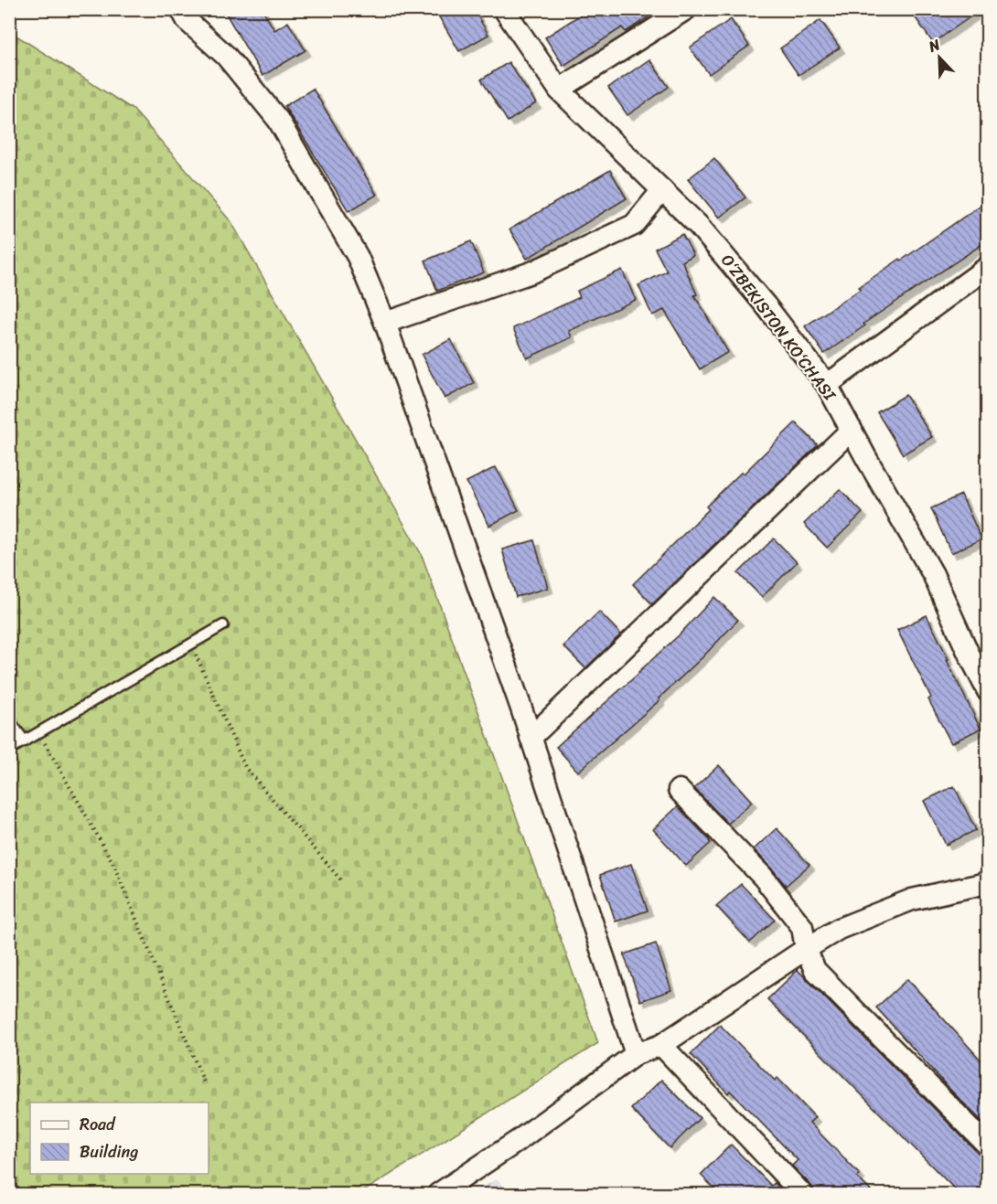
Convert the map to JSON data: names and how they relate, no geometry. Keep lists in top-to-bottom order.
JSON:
{
  "streets": {
    "street": ["O‘ZBEKISTON KO‘CHASI"]
  },
  "legend": ["Road", "Building"],
  "north": "top left"
}
